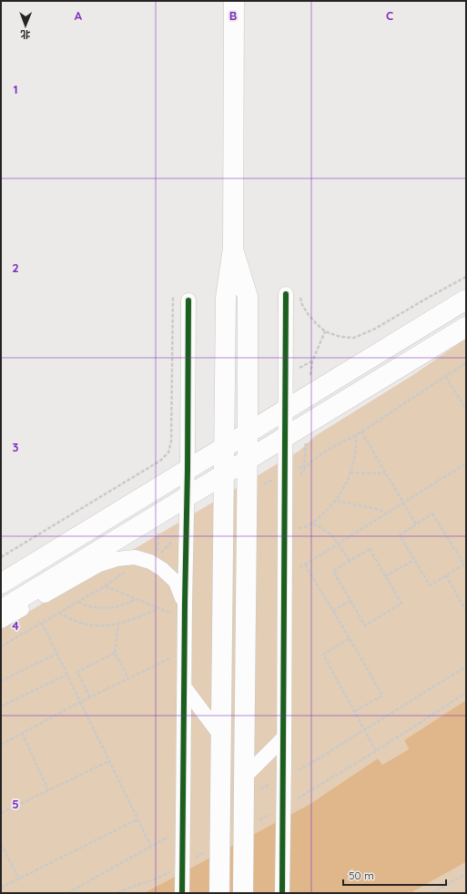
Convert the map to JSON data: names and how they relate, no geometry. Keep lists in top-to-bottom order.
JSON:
{
  "scale_bar": "50 m",
  "north": "bottom",
  "grid": {
    "columns": ["A", "B", "C"],
    "rows": [
      "1",
      "2",
      "3",
      "4",
      "5"
    ]
  }
}
